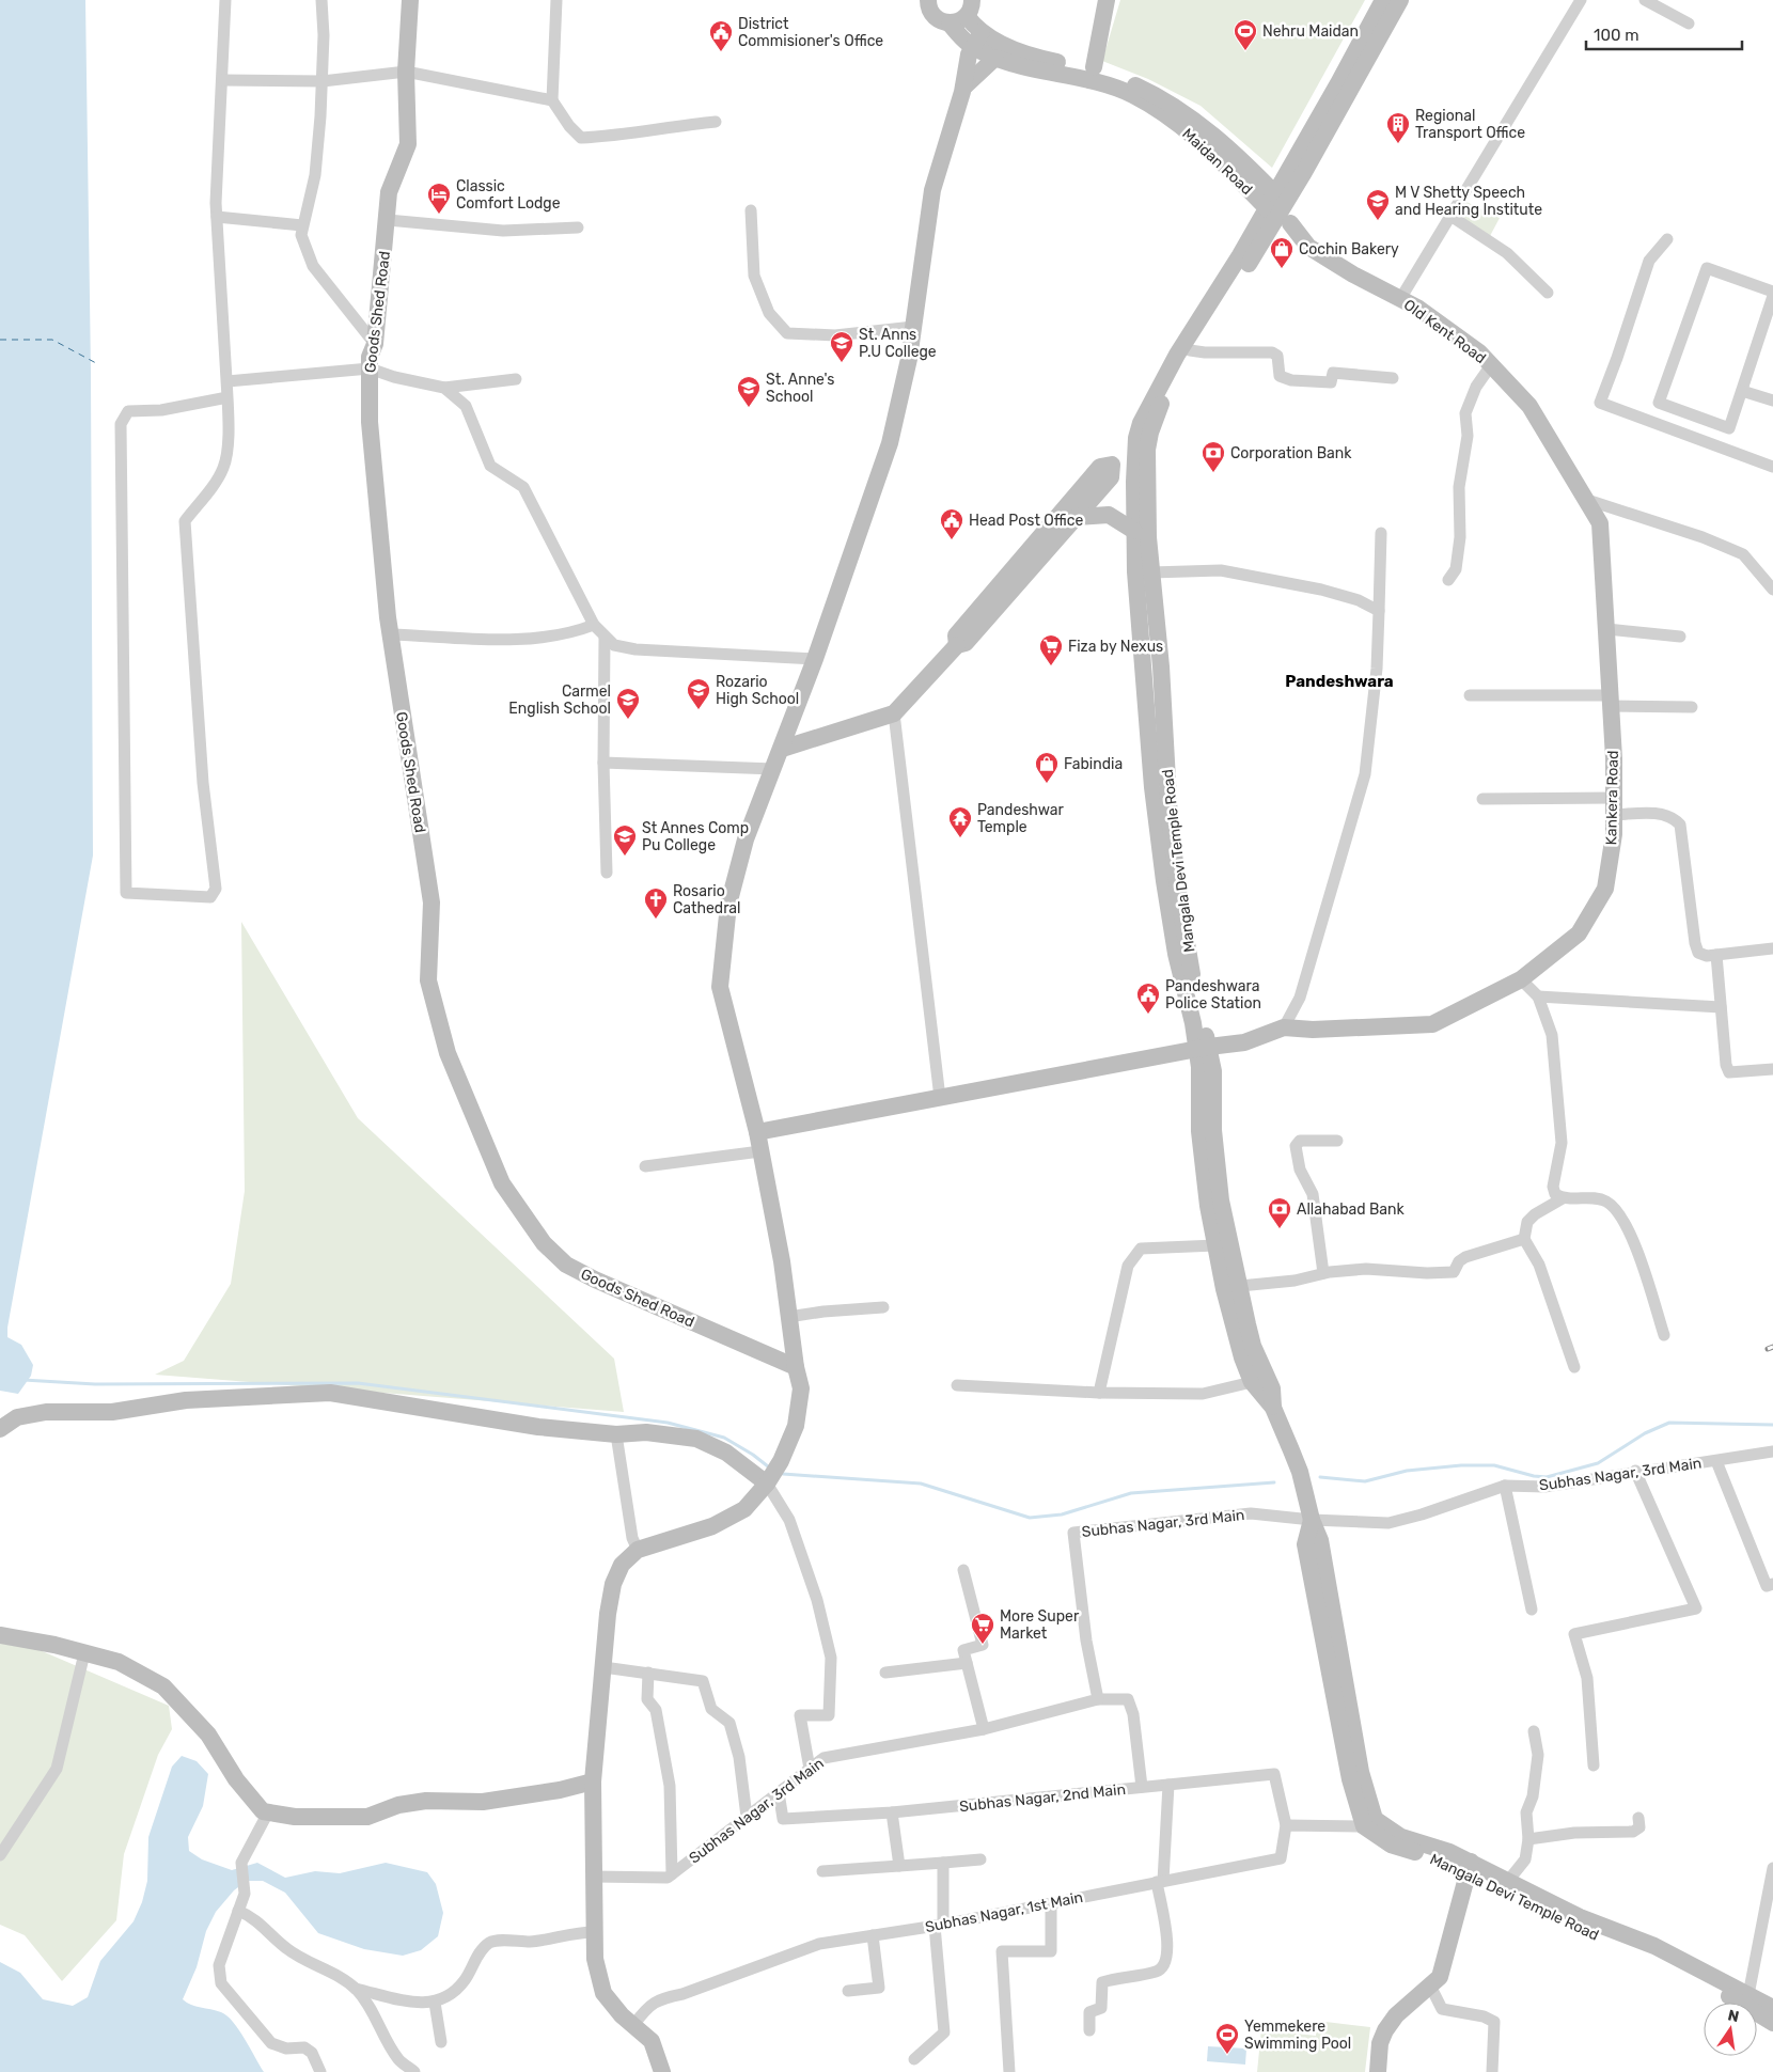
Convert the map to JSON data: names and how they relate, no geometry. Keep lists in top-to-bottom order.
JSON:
{
  "streets": {
    "street": [
      "Maidan Road",
      "Goods Shed Road",
      "Old Kent Road",
      "Kankera Road",
      "Mangala Devi Temple Road",
      "Subhas Nagar, 3rd Main",
      "Subhas Nagar, 2nd Main",
      "Subhas Nagar, 1st Main"
    ]
  },
  "crossings": [
    ["Maidan Road", "Old Kent Road"],
    ["Old Kent Road", "Kankera Road"],
    ["Mangala Devi Temple Road", "Subhas Nagar, 3rd Main"],
    ["Subhas Nagar, 3rd Main", "Subhas Nagar, 2nd Main"],
    ["Subhas Nagar, 2nd Main", "Subhas Nagar, 1st Main"]
  ],
  "districts": ["Pandeshwara"],
  "places": {
    "sports": ["Nehru Maidan", "Yemmekere Swimming Pool"],
    "public building": ["District Commisioner's Office", "Head Post Office", "Pandeshwara Police Station"],
    "building": ["Regional Transport Office"],
    "hotel": ["Classic Comfort Lodge"],
    "school or university": [
      "M V Shetty Speech and Hearing Institute",
      "St. Anns P.U College",
      "St. Anne's School",
      "Rozario High School",
      "Carmel English School",
      "St Annes Comp Pu College"
    ],
    "shop": ["Cochin Bakery", "Fabindia"],
    "bank": ["Corporation Bank", "Allahabad Bank"],
    "supermarket": ["Fiza by Nexus", "More Super Market"],
    "temple": ["Pandeshwar Temple"],
    "church": ["Rosario Cathedral"]
  },
  "scale_bar": "100 m",
  "north": "top"
}
